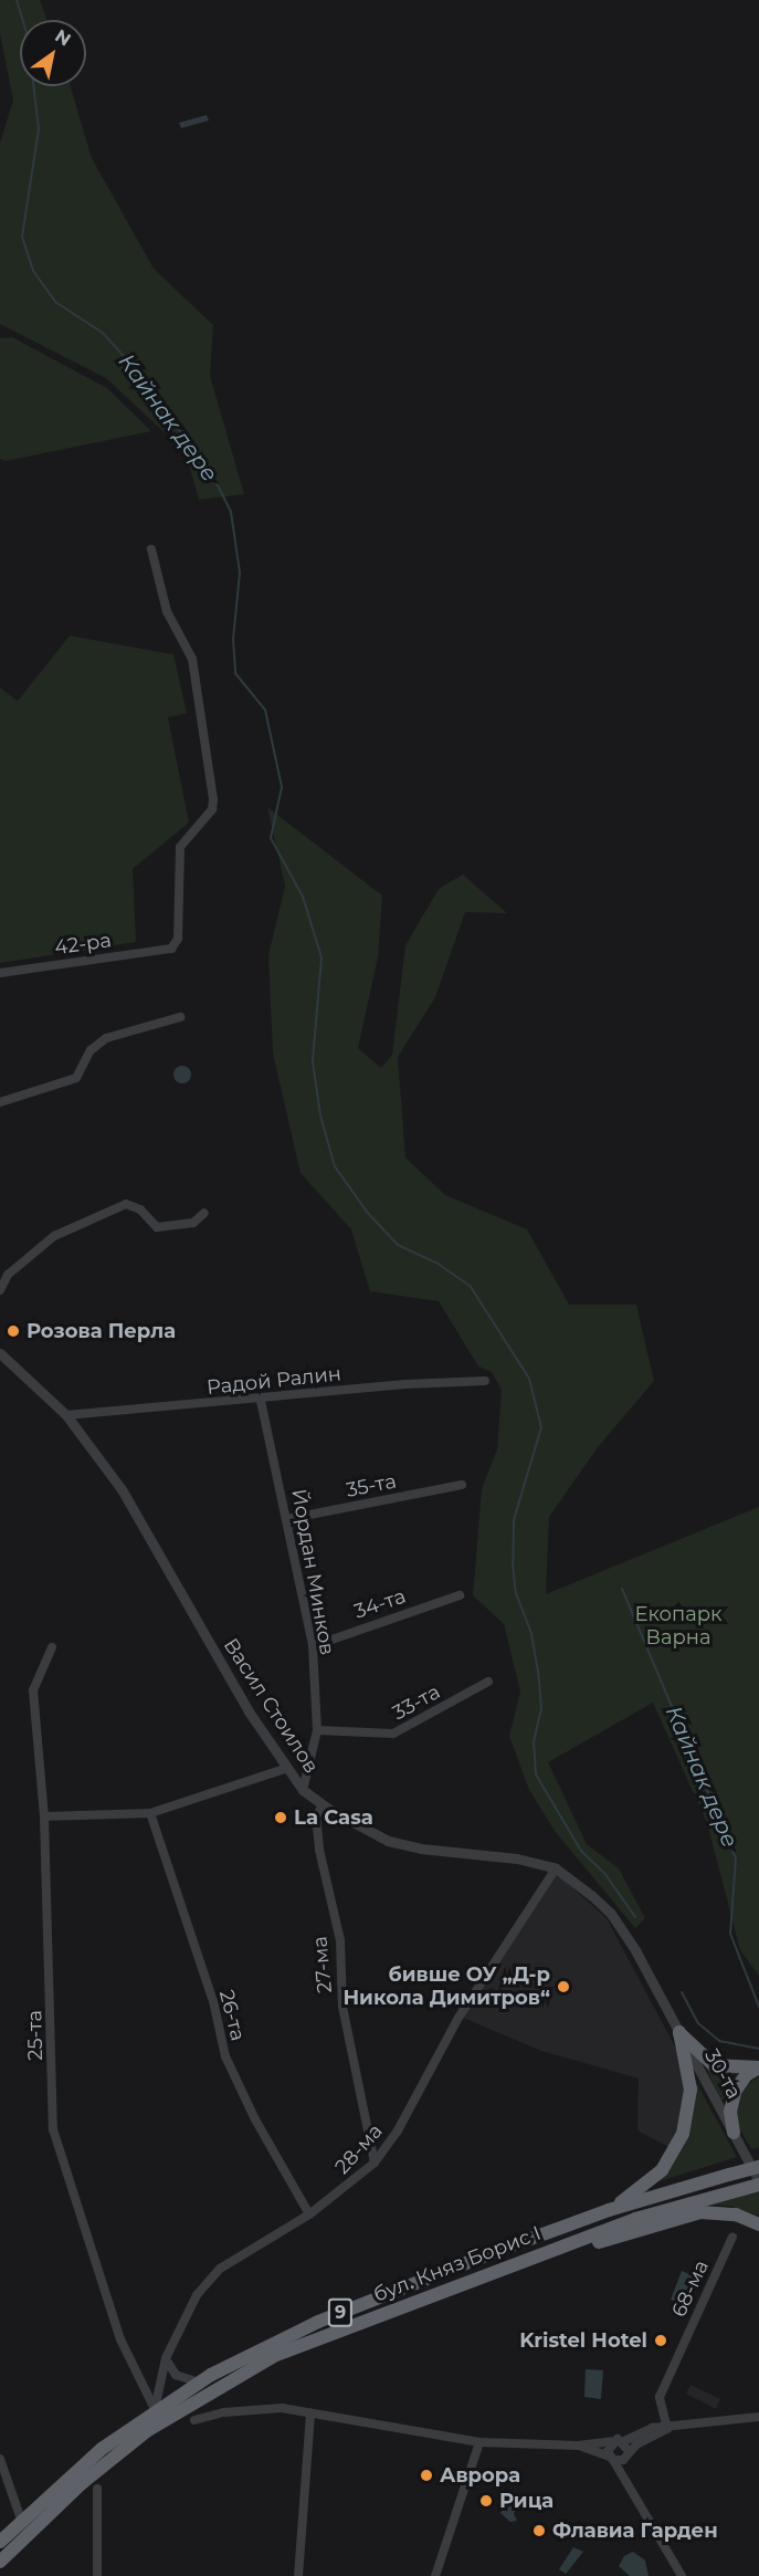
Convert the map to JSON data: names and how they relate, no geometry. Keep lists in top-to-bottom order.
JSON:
{
  "streets": {
    "highway": ["бул. Княз Борис I", "9"],
    "street": [
      "42-ра",
      "Радой Ралин",
      "35-та",
      "Йордан Минков",
      "34-та",
      "33-та",
      "Васил Стоилов",
      "27-ма",
      "26-та",
      "25-та",
      "30-та",
      "28-ма",
      "68-ма"
    ]
  },
  "crossings": [
    ["Радой Ралин", "Йордан Минков"],
    ["Радой Ралин", "Васил Стоилов"],
    ["35-та", "Йордан Минков"],
    ["Йордан Минков", "34-та"],
    ["Йордан Минков", "33-та"],
    ["Йордан Минков", "Васил Стоилов"],
    ["Васил Стоилов", "27-ма"],
    ["Васил Стоилов", "30-та"],
    ["Васил Стоилов", "28-ма"],
    ["27-ма", "28-ма"],
    ["26-та", "28-ма"],
    ["25-та", "28-ма"],
    ["25-та", "бул. Княз Борис I"],
    ["30-та", "бул. Княз Борис I"],
    ["28-ма", "бул. Княз Борис I"]
  ],
  "water": ["Кайнак дере"],
  "parks": ["Екопарк Варна"],
  "places": [
    "Розова Перла",
    "La Casa",
    "бивше ОУ „Д-р Никола Димитров“",
    "Kristel Hotel",
    "Аврора",
    "Рица",
    "Флавиа Гарден"
  ],
  "north": "top right"
}
